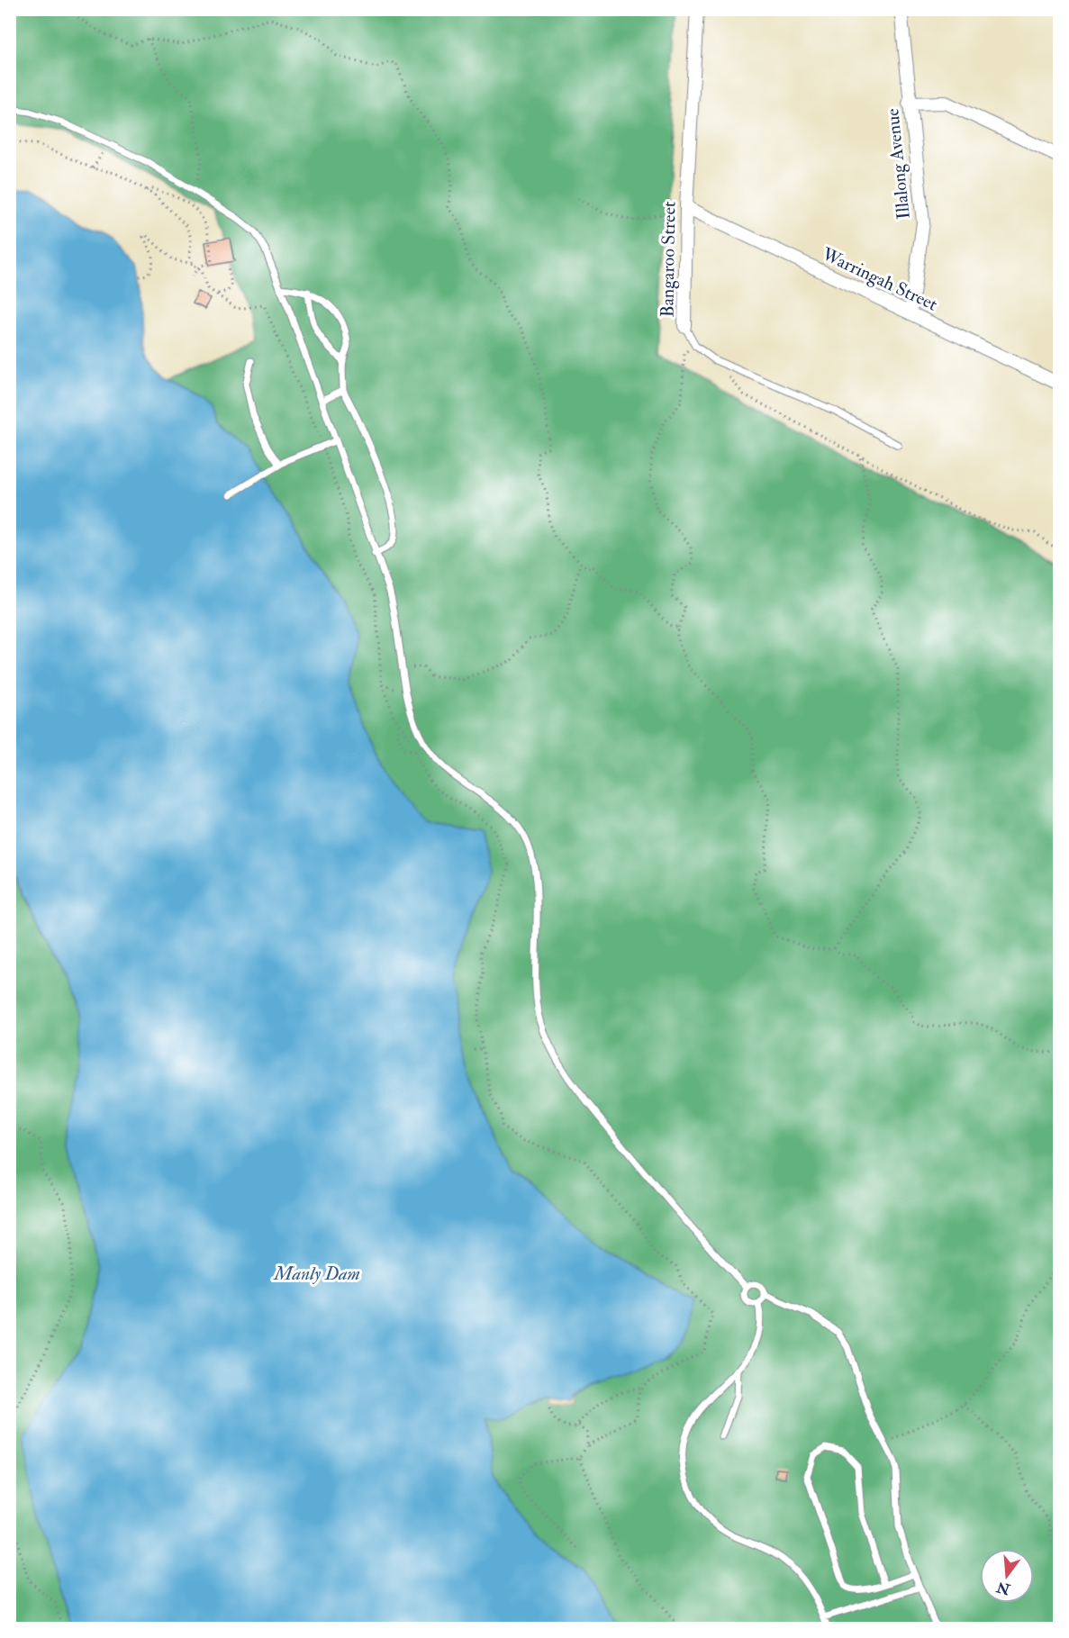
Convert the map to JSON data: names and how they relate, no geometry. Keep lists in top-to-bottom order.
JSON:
{
  "streets": {
    "street": ["Illalong Avenue", "Bangaroo Street", "Warringah Street"]
  },
  "crossings": [
    ["Illalong Avenue", "Warringah Street"],
    ["Bangaroo Street", "Warringah Street"]
  ],
  "water": ["Manly Dam"],
  "north": "bottom"
}
